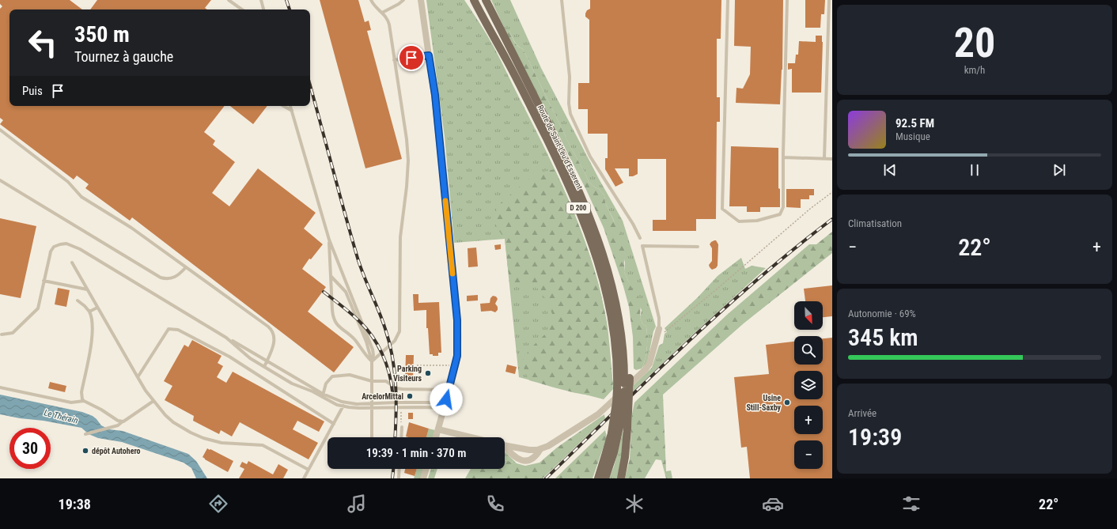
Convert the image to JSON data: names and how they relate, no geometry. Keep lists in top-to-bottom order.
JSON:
{
  "streets": {
    "main road": ["Route de Saint-Leu d'Esserent", "D 200"]
  },
  "crossings": [
    ["Route de Saint-Leu d'Esserent", "D 200"]
  ],
  "water": ["Le Thérain"],
  "places": [
    "Parking Visiteurs",
    "ArcelorMittal",
    "Usine Still-Saxby",
    "dépôt Autohero"
  ],
  "north": "bottom right",
  "page": {
    "tile": [
      ["20", "km/h"],
      "Climatisation",
      ["Autonomie · 69%", "345 km"],
      ["Arrivée", "19:39"]
    ],
    "turn": ["350 m", "Tournez à gauche"],
    "then": "Puis",
    "song": ["92.5 FM", "Musique"],
    "heat": ["−", "22°", "+"],
    "map_buttons": ["+", "−"],
    "limit": "30",
    "trip": "19:39 · 1 min · 370 m",
    "tabs": ["19:38", "22°"]
  }
}
